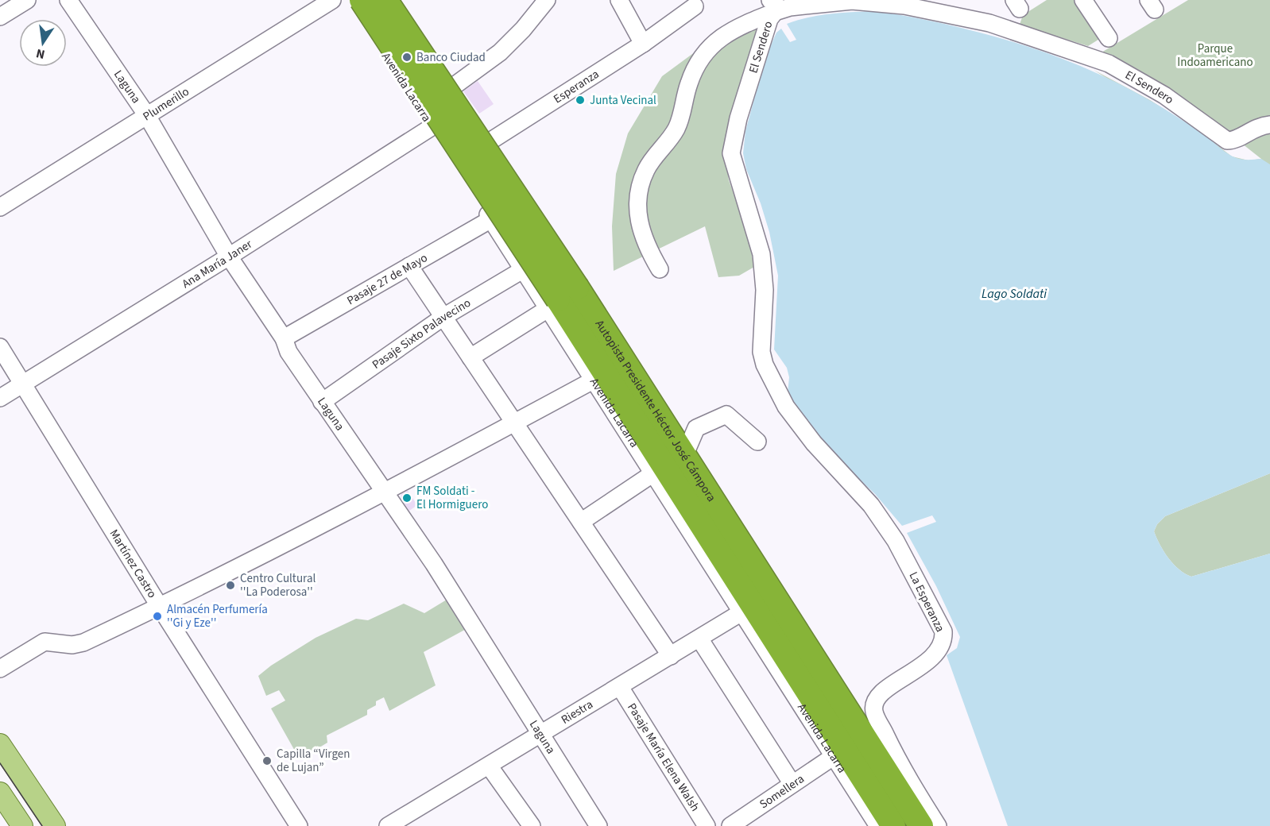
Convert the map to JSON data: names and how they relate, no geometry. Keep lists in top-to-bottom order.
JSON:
{
  "streets": {
    "highway": ["Autopista Presidente Héctor José Cámpora"],
    "street": [
      "El Sendero",
      "Laguna",
      "Esperanza",
      "Avenida Lacarra",
      "Plumerillo",
      "Ana María Janer",
      "Pasaje 27 de Mayo",
      "Pasaje Sixto Palavecino",
      "Martínez Castro",
      "La Esperanza",
      "Riestra",
      "Pasaje María Elena Walsh",
      "Somellera"
    ]
  },
  "crossings": [
    ["El Sendero", "La Esperanza"],
    ["Laguna", "Plumerillo"],
    ["Laguna", "Ana María Janer"],
    ["Laguna", "Pasaje 27 de Mayo"],
    ["Laguna", "Pasaje Sixto Palavecino"],
    ["Laguna", "Riestra"],
    ["Esperanza", "Avenida Lacarra"],
    ["Avenida Lacarra", "Ana María Janer"],
    ["Avenida Lacarra", "Pasaje 27 de Mayo"],
    ["Avenida Lacarra", "Pasaje Sixto Palavecino"],
    ["Avenida Lacarra", "Autopista Presidente Héctor José Cámpora"],
    ["Avenida Lacarra", "Riestra"],
    ["Avenida Lacarra", "Somellera"],
    ["Ana María Janer", "Martínez Castro"],
    ["Riestra", "Pasaje María Elena Walsh"]
  ],
  "water": ["Lago Soldati"],
  "parks": ["Parque Indoamericano"],
  "places": [
    "Banco Ciudad",
    "Junta Vecinal",
    "FM Soldati - El Hormiguero",
    "Centro Cultural ''La Poderosa''",
    "Almacén Perfumería ''Gi y Eze''",
    "Capilla “Virgen de Lujan”"
  ],
  "north": "bottom"
}
